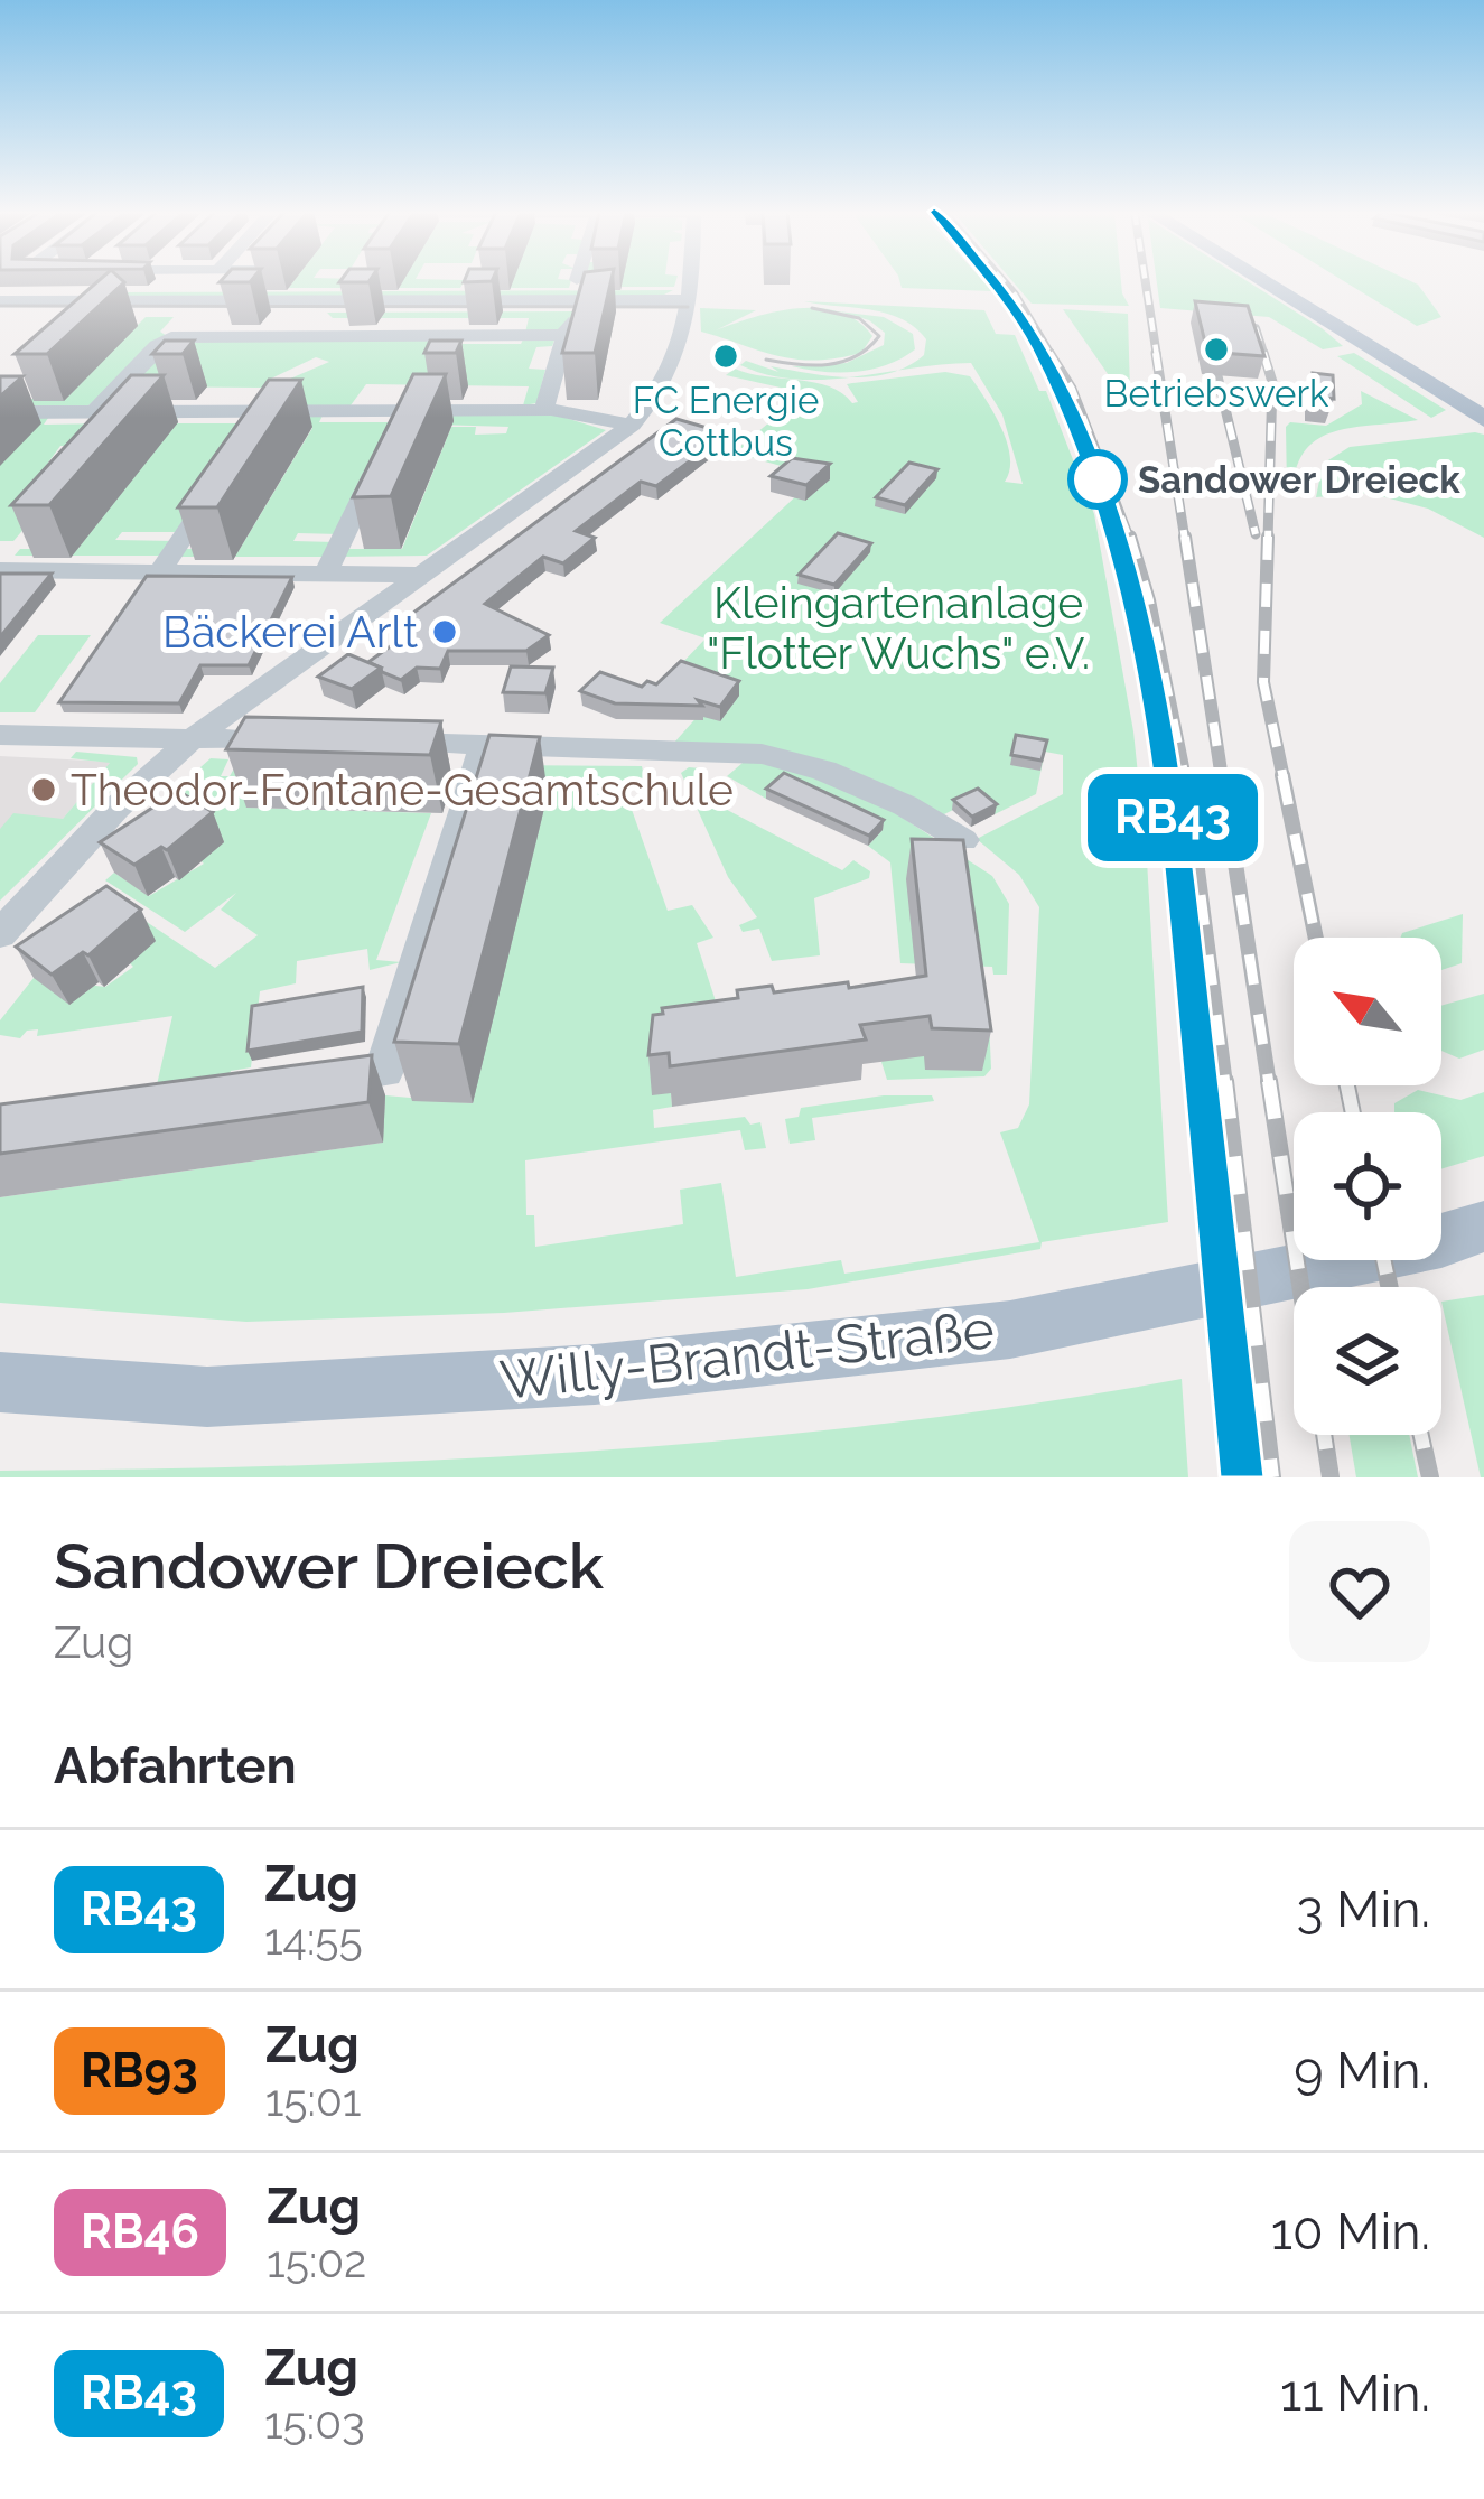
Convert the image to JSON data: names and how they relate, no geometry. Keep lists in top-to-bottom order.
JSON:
{
  "streets": {
    "main road": ["Willy-Brandt-Straße"]
  },
  "parks": ["Kleingartenanlage \"Flotter Wuchs\" e.V."],
  "places": [
    "Betriebswerk",
    "FC Energie Cottbus",
    "Sandower Dreieck",
    "Bäckerei Arlt",
    "Theodor-Fontane-Gesamtschule"
  ],
  "north": "top left",
  "page": {
    "on_map": "RB43",
    "heading": [
      ["Sandower Dreieck", "Zug"],
      "Abfahrten"
    ],
    "list": [
      {
        "mark": "RB43",
        "name": "Zug",
        "note": "14:55",
        "value": "3 Min."
      },
      {
        "mark": "RB93",
        "name": "Zug",
        "note": "15:01",
        "value": "9 Min."
      },
      {
        "mark": "RB46",
        "name": "Zug",
        "note": "15:02",
        "value": "10 Min."
      },
      {
        "mark": "RB43",
        "name": "Zug",
        "note": "15:03",
        "value": "11 Min."
      }
    ]
  }
}
